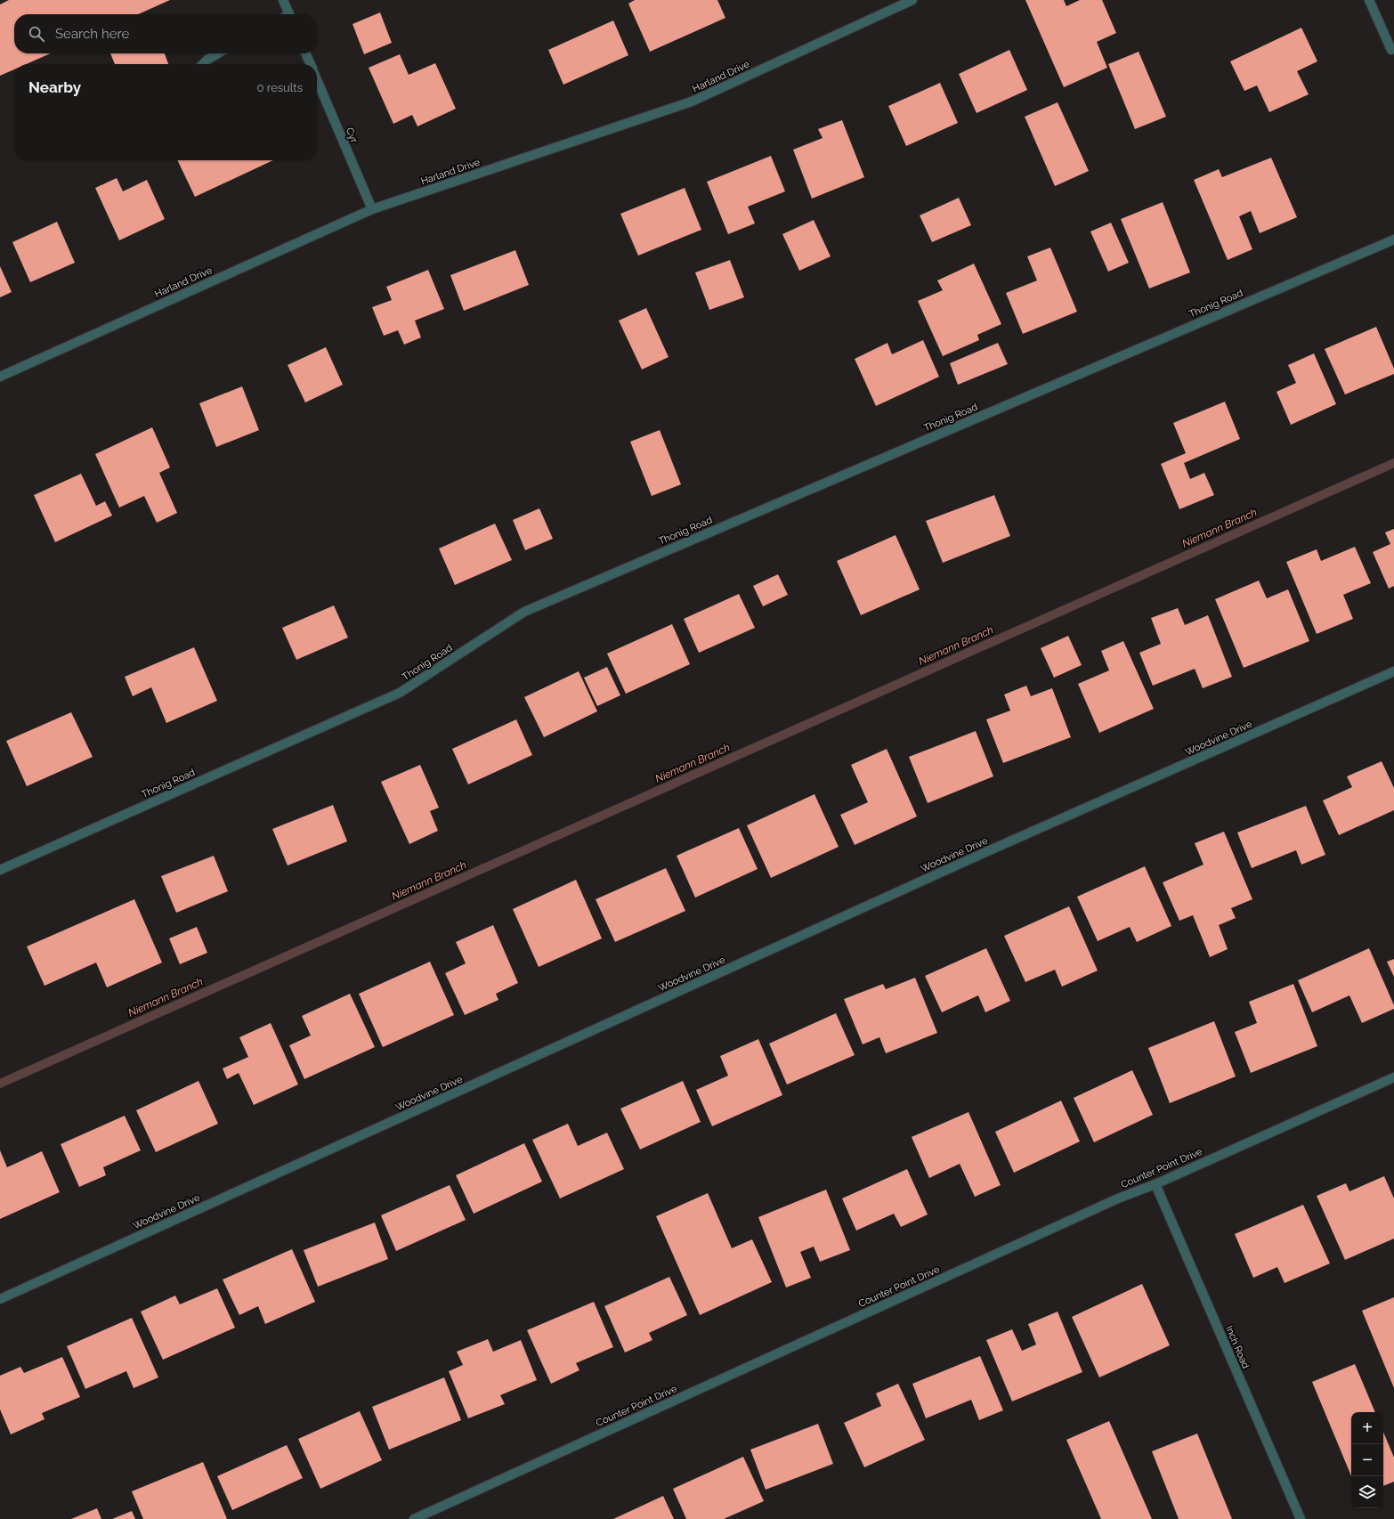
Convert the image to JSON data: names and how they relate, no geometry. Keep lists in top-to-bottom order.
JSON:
{
  "streets": {
    "street": [
      "Harland Drive",
      "Cyr",
      "Thonig Road",
      "Woodvine Drive",
      "Counter Point Drive",
      "Inch Road"
    ]
  },
  "crossings": [
    ["Harland Drive", "Cyr"],
    ["Counter Point Drive", "Inch Road"]
  ],
  "water": ["Niemann Branch"],
  "page": {
    "search": "Search here",
    "heading": ["Nearby", "0 results"],
    "map_buttons": ["+", "−"]
  }
}
